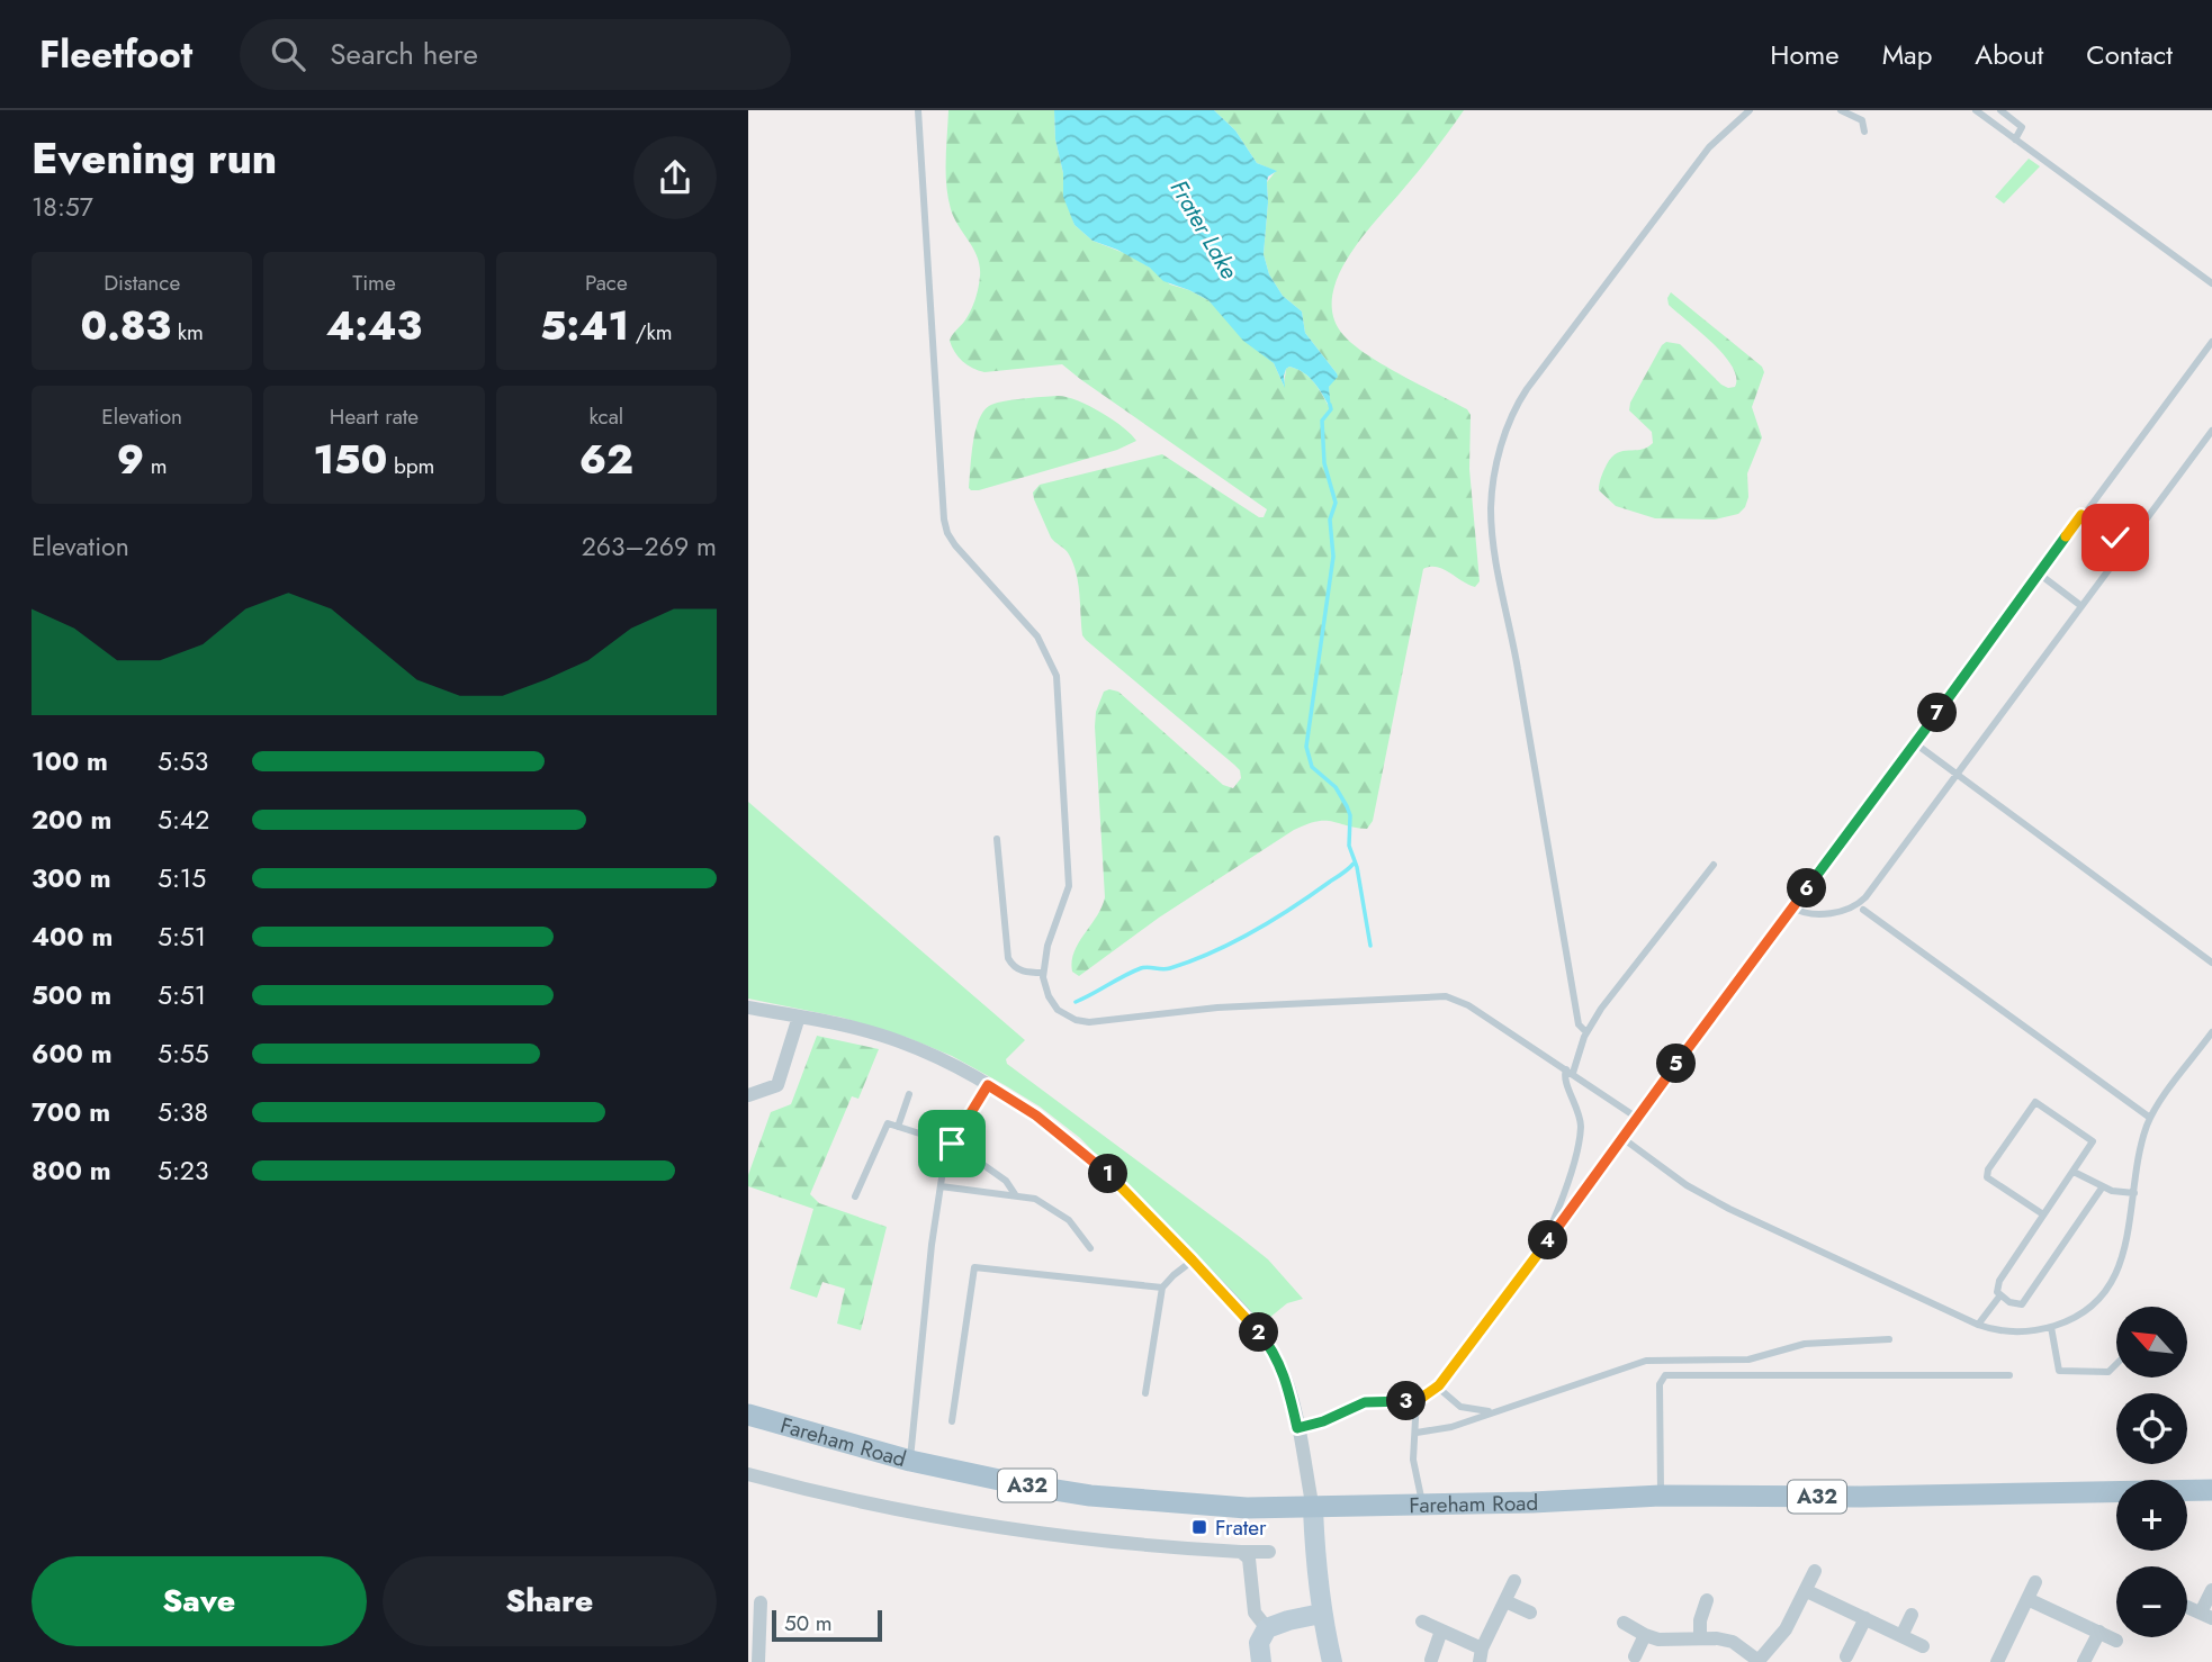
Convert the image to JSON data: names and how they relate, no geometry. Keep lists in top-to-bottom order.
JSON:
{
  "streets": {
    "main road": ["Fareham Road", "A32"]
  },
  "water": ["Frater Lake"],
  "places": {
    "transit": ["Frater"]
  },
  "scale_bar": "50 m",
  "north": "top left",
  "page": {
    "header": "Fleetfoot",
    "search": "Search here",
    "nav": [
      "Home",
      "Map",
      "About",
      "Contact"
    ],
    "heading": ["Evening run", "18:57"],
    "stats": [
      ["Distance", "0.83 km"],
      ["Time", "4:43"],
      ["Pace", "5:41 /km"],
      ["Elevation", "9 m"],
      ["Heart rate", "150 bpm"],
      ["kcal", "62"]
    ],
    "chart": ["Elevation", "263–269 m"],
    "pins": [
      "7",
      "6",
      "5",
      "1",
      "4",
      "2",
      "3"
    ],
    "list": [
      {
        "name": "100 m",
        "note": "5:53"
      },
      {
        "name": "200 m",
        "note": "5:42"
      },
      {
        "name": "300 m",
        "note": "5:15"
      },
      {
        "name": "400 m",
        "note": "5:51"
      },
      {
        "name": "500 m",
        "note": "5:51"
      },
      {
        "name": "600 m",
        "note": "5:55"
      },
      {
        "name": "700 m",
        "note": "5:38"
      },
      {
        "name": "800 m",
        "note": "5:23"
      }
    ],
    "map_buttons": ["+", "−"],
    "buttons": ["Save", "Share"],
    "scale": "50 m"
  }
}
